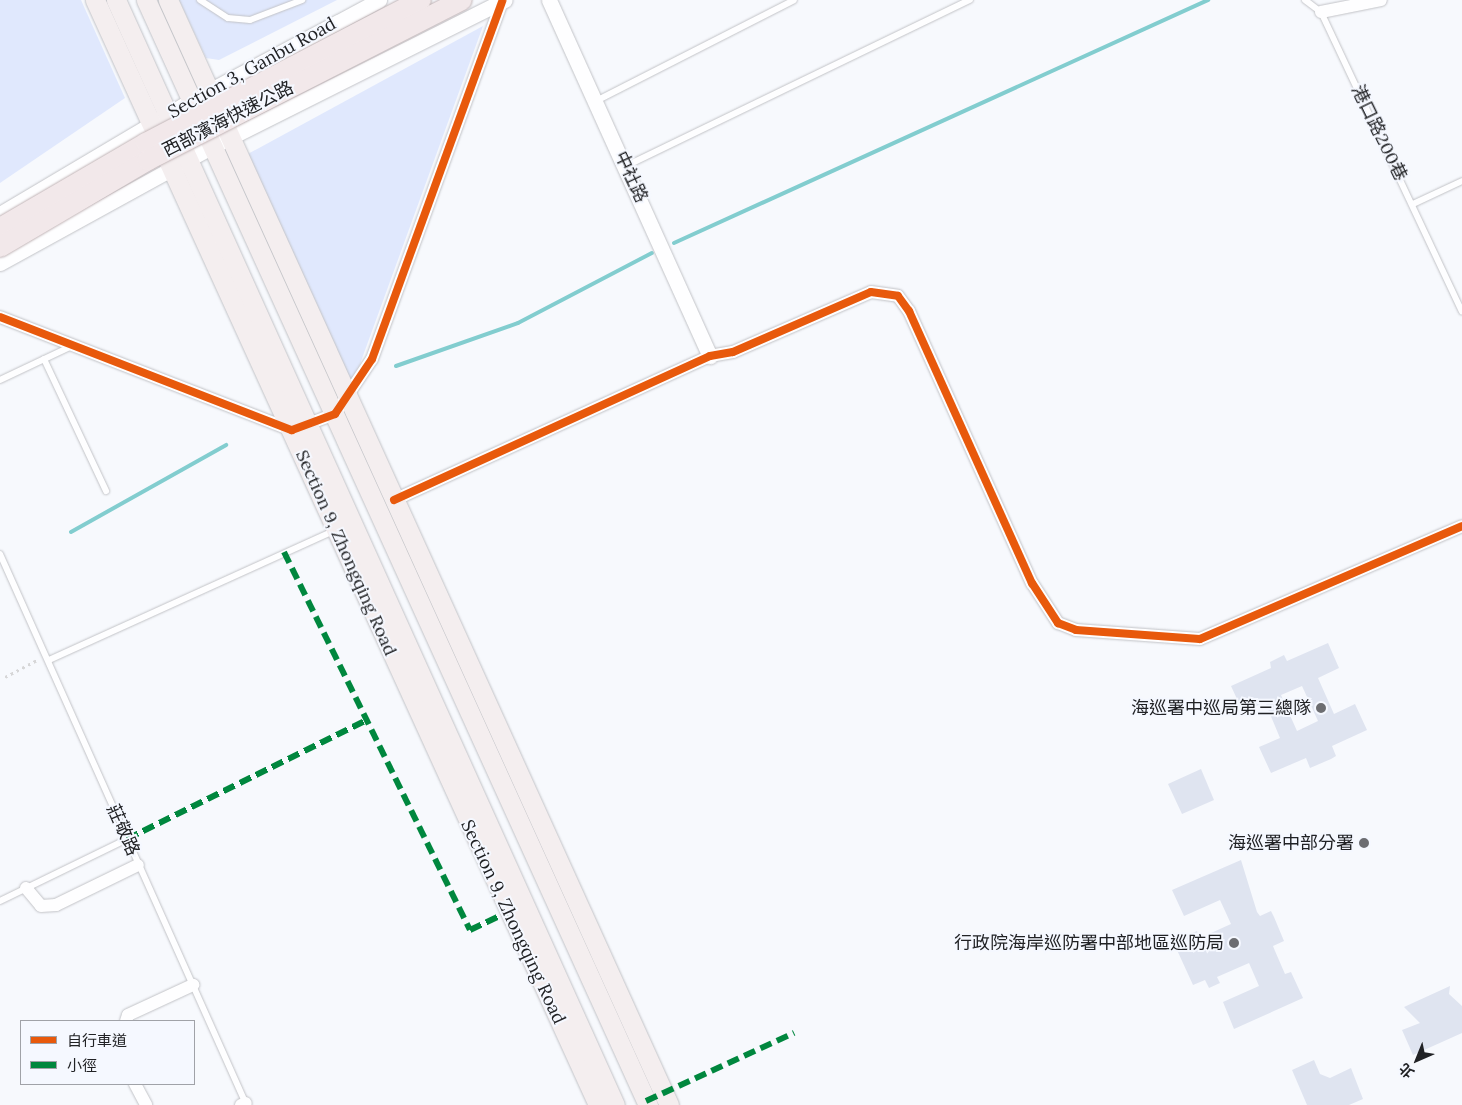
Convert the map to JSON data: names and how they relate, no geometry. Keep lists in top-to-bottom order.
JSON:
{
  "streets": {
    "highway": ["西部濱海快速公路"],
    "main road": ["Section 9, Zhongqing Road"],
    "street": ["Section 3, Ganbu Road", "中社路"],
    "lane": ["港口路200巷", "莊敬路"]
  },
  "crossings": [
    ["Section 3, Ganbu Road", "Section 9, Zhongqing Road"]
  ],
  "places": ["海巡署中巡局第三總隊", "海巡署中部分署", "行政院海岸巡防署中部地區巡防局"],
  "legend": ["自行車道", "小徑"],
  "north": "bottom left"
}
